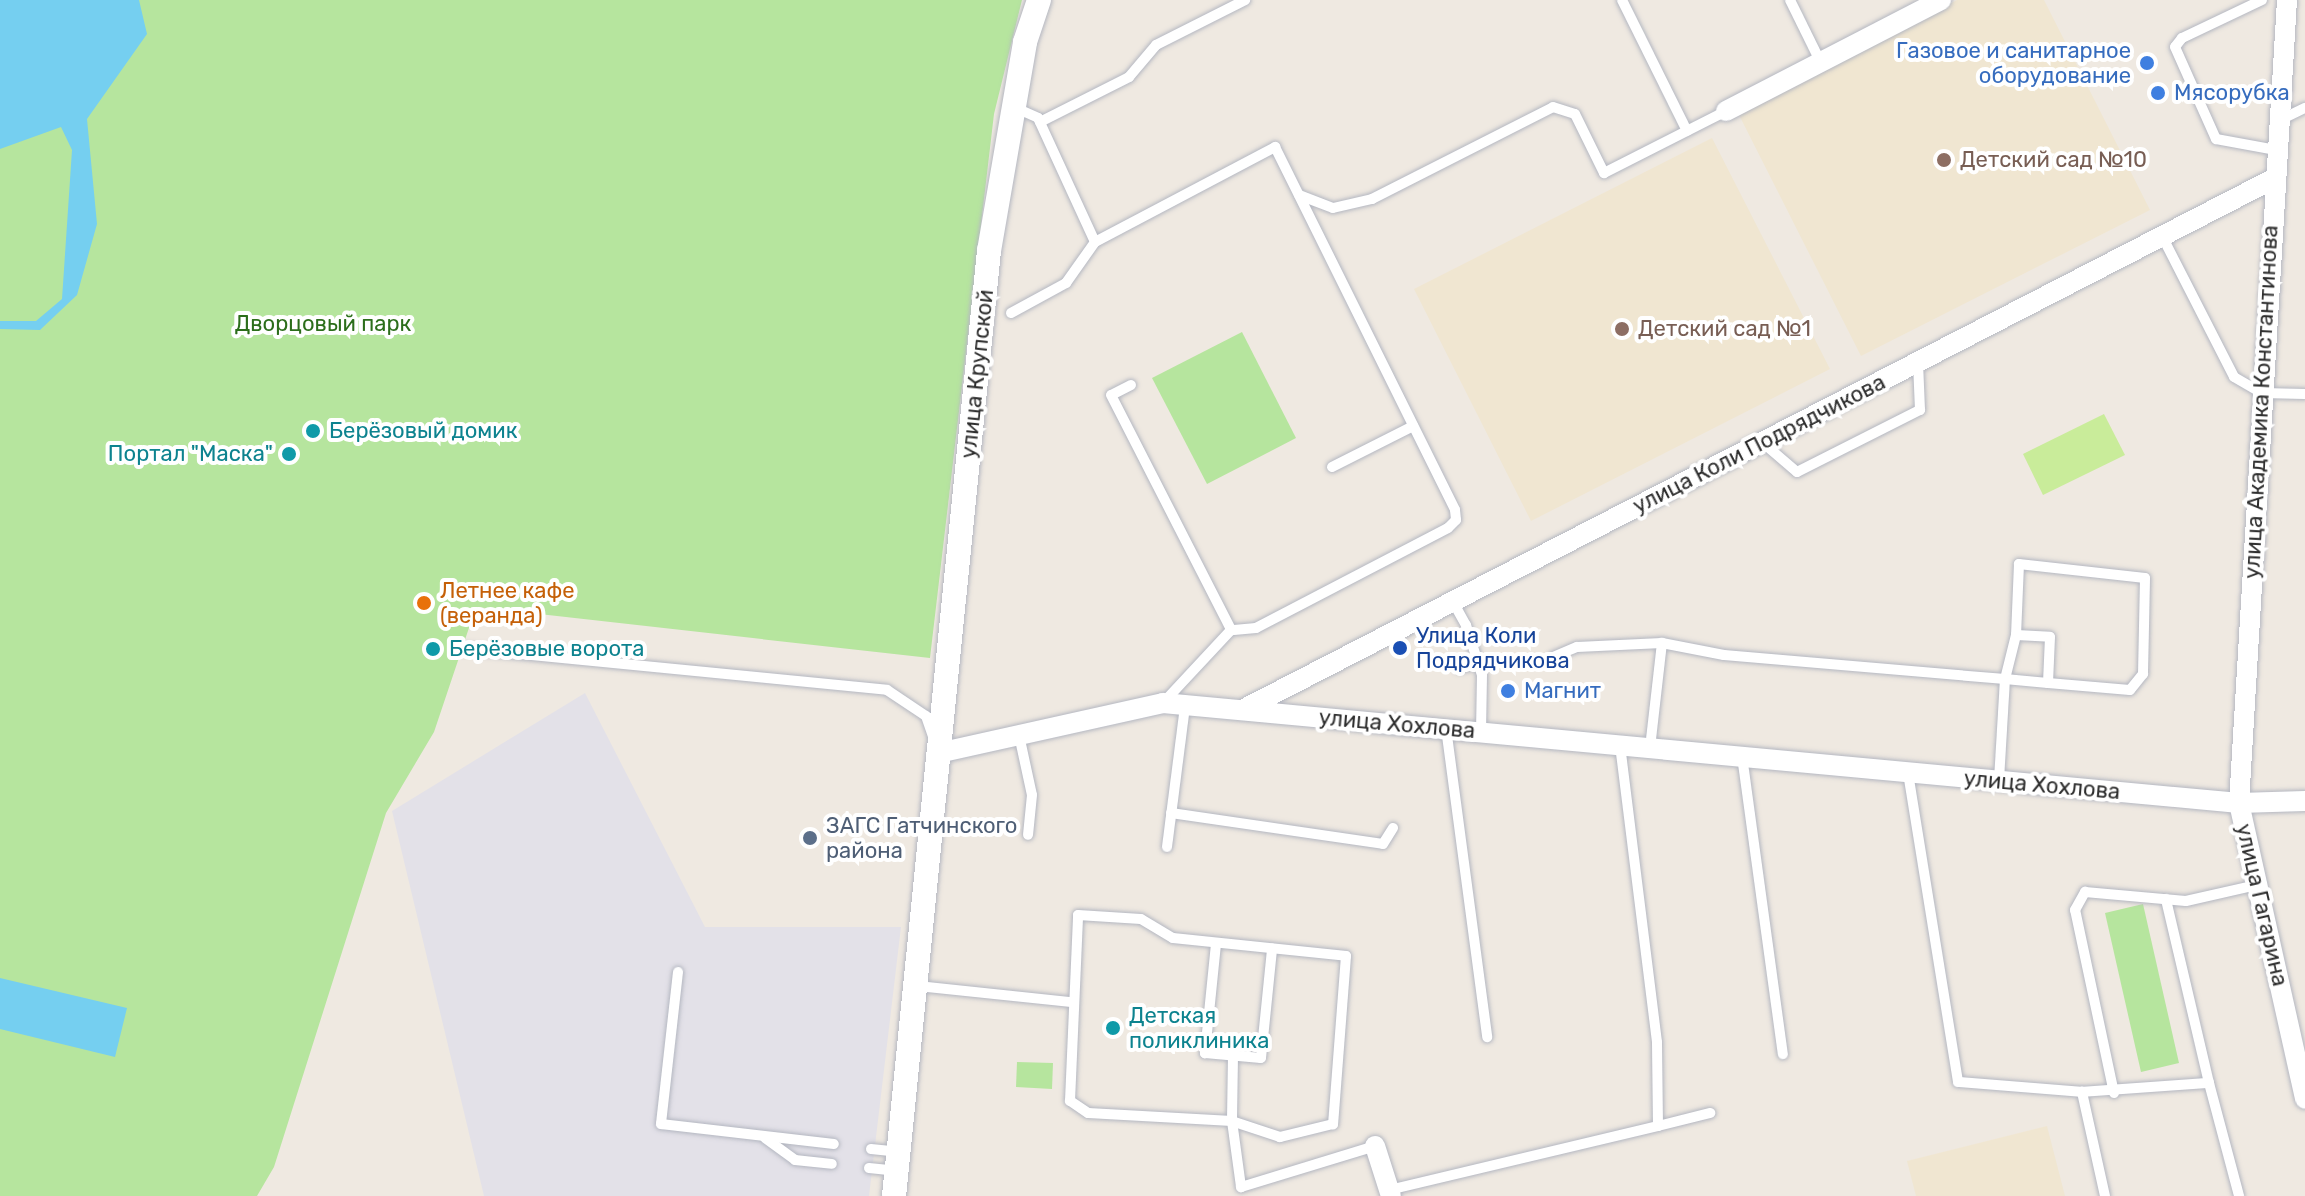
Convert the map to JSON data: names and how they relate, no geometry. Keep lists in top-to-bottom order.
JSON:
{
  "streets": {
    "street": [
      "улица Крупской",
      "улица Академика Константинова",
      "улица Коли Подрядчикова",
      "улица Хохлова",
      "улица Гагарина"
    ]
  },
  "crossings": [
    ["улица Крупской", "улица Хохлова"],
    ["улица Академика Константинова", "улица Коли Подрядчикова"],
    ["улица Академика Константинова", "улица Хохлова"],
    ["улица Академика Константинова", "улица Гагарина"],
    ["улица Коли Подрядчикова", "улица Хохлова"],
    ["улица Хохлова", "улица Гагарина"]
  ],
  "parks": ["Дворцовый парк"],
  "places": [
    "Газовое и санитарное оборудование",
    "Мясорубка",
    "Детский сад №10",
    "Детский сад №1",
    "Берёзовый домик",
    "Портал \"Маска\"",
    "Летнее кафе (веранда)",
    "Улица Коли Подрядчикова",
    "Берёзовые ворота",
    "Магнит",
    "ЗАГС Гатчинского района",
    "Детская поликлиника"
  ]
}
